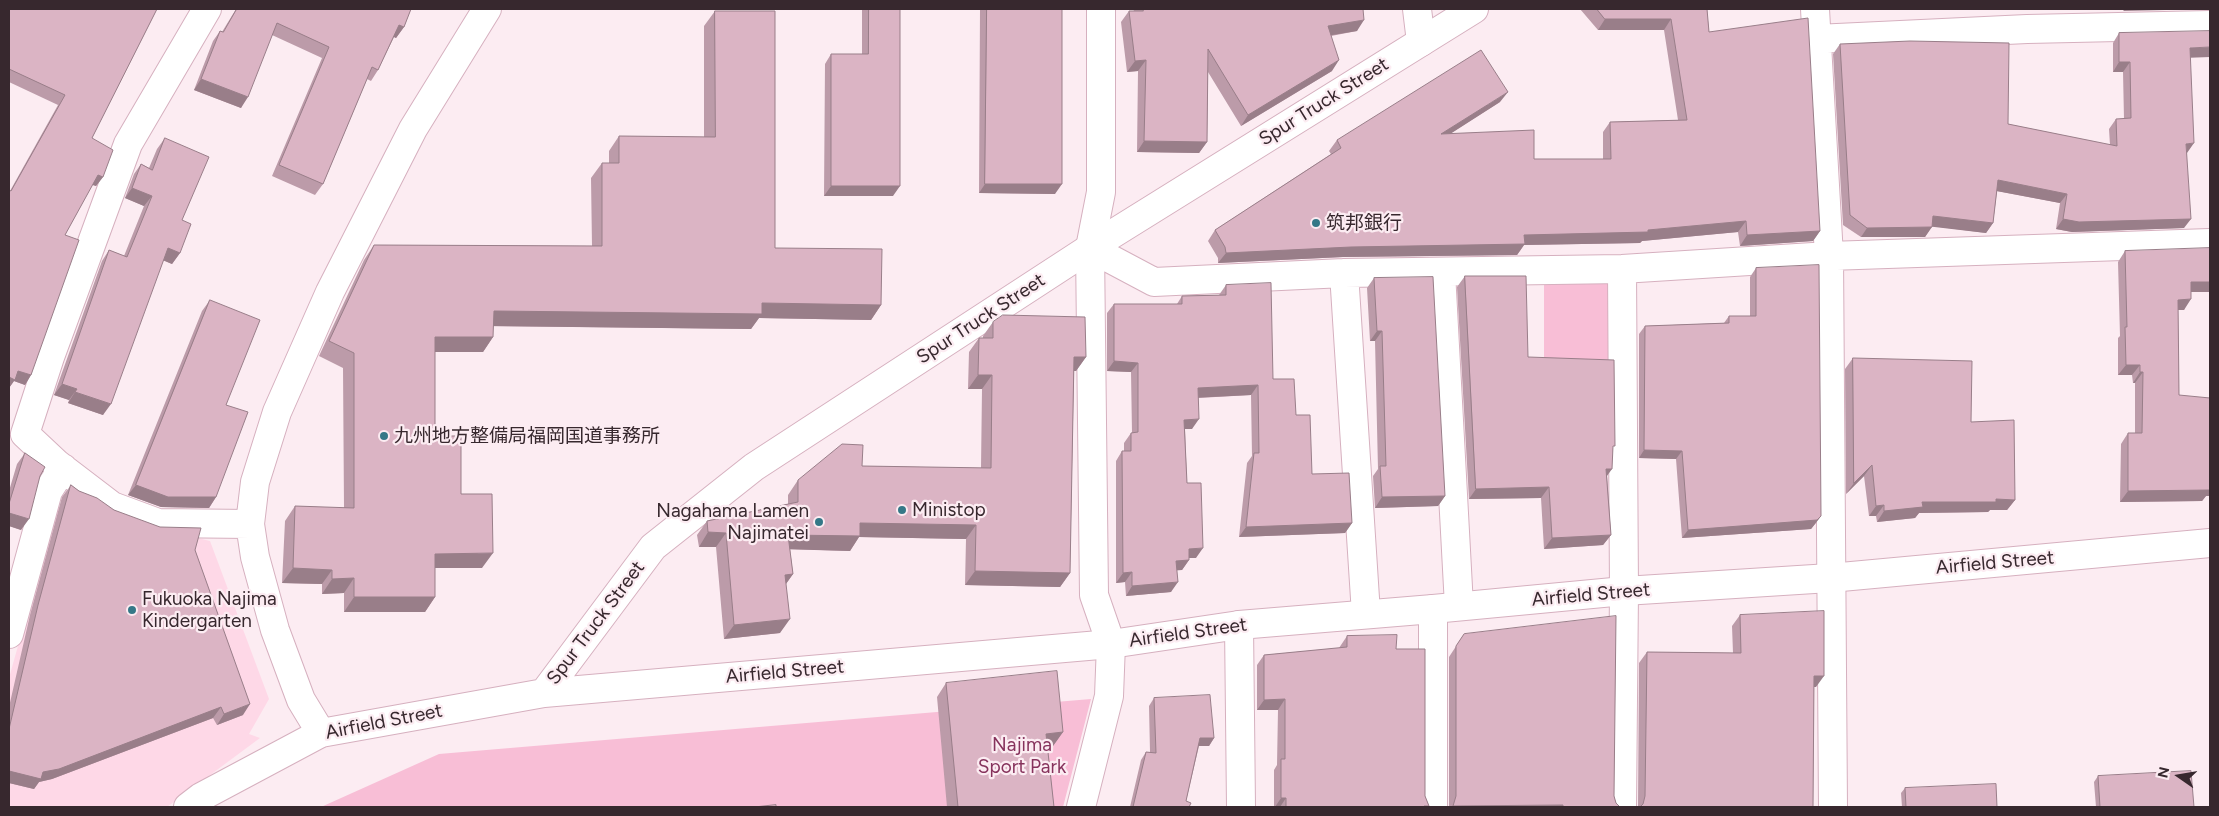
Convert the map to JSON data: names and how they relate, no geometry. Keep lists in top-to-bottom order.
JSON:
{
  "streets": {
    "street": ["Spur Truck Street", "Airfield Street"]
  },
  "crossings": [
    ["Spur Truck Street", "Airfield Street"]
  ],
  "parks": ["Najima Sport Park"],
  "places": [
    "筑邦銀行",
    "九州地方整備局福岡国道事務所",
    "Ministop",
    "Nagahama Lamen Najimatei",
    "Fukuoka Najima Kindergarten"
  ],
  "north": "left"
}
